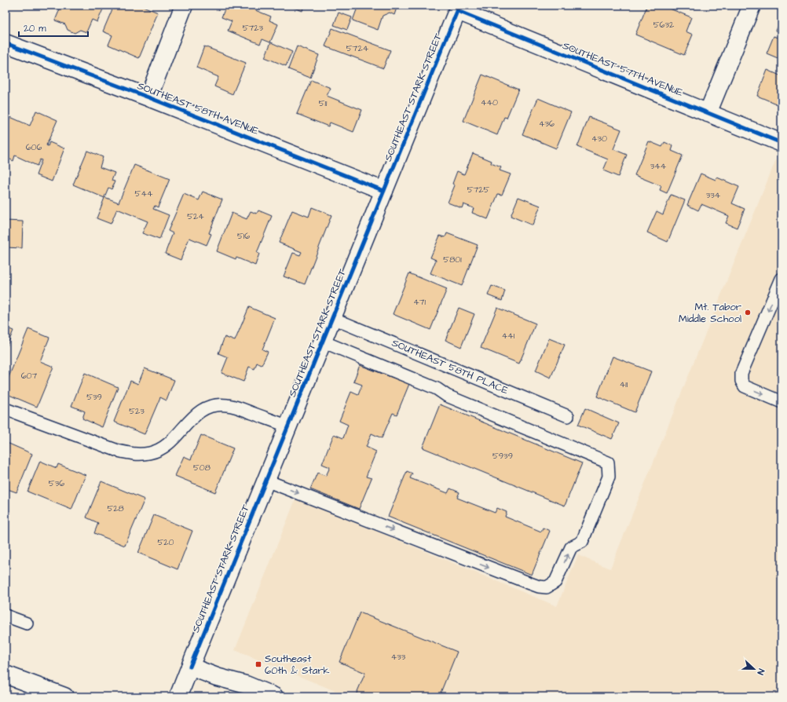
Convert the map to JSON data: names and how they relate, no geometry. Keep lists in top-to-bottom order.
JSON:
{
  "streets": {
    "street": ["SOUTHEAST 57TH AVENUE", "SOUTHEAST STARK STREET", "SOUTHEAST 58TH AVENUE"],
    "lane": ["SOUTHEAST 58TH PLACE"]
  },
  "crossings": [
    ["SOUTHEAST 57TH AVENUE", "SOUTHEAST STARK STREET"],
    ["SOUTHEAST STARK STREET", "SOUTHEAST 58TH AVENUE"],
    ["SOUTHEAST STARK STREET", "SOUTHEAST 58TH PLACE"]
  ],
  "places": {
    "other": ["Mt. Tabor Middle School"],
    "transit": ["Southeast 60th & Stark"]
  },
  "house_numbers": [
    "5632",
    "5723",
    "5724",
    "440",
    "511",
    "436",
    "430",
    "606",
    "344",
    "5725",
    "544",
    "334",
    "524",
    "516",
    "5801",
    "471",
    "441",
    "607",
    "411",
    "539",
    "523",
    "5939",
    "508",
    "536",
    "528",
    "520",
    "433"
  ],
  "scale_bar": "20 m",
  "north": "right"
}
